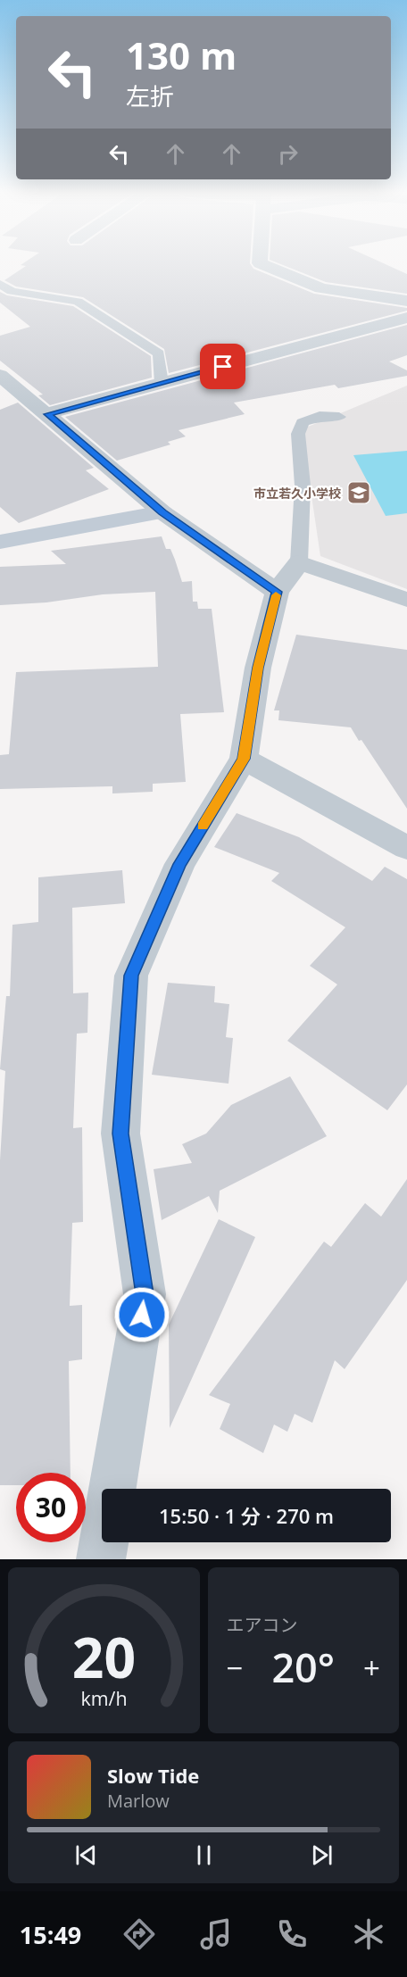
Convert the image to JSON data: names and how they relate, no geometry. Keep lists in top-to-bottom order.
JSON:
{
  "places": {
    "school or university": ["市立若久小学校"]
  },
  "page": {
    "turn": ["130 m", "左折"],
    "limit": "30",
    "trip": "15:50 · 1 分 · 270 m",
    "tile": "エアコン",
    "heat": ["−", "20°", "+"],
    "song": ["Slow Tide", "Marlow"],
    "tabs": "15:49",
    "gauge": ["20", "km/h"]
  }
}
